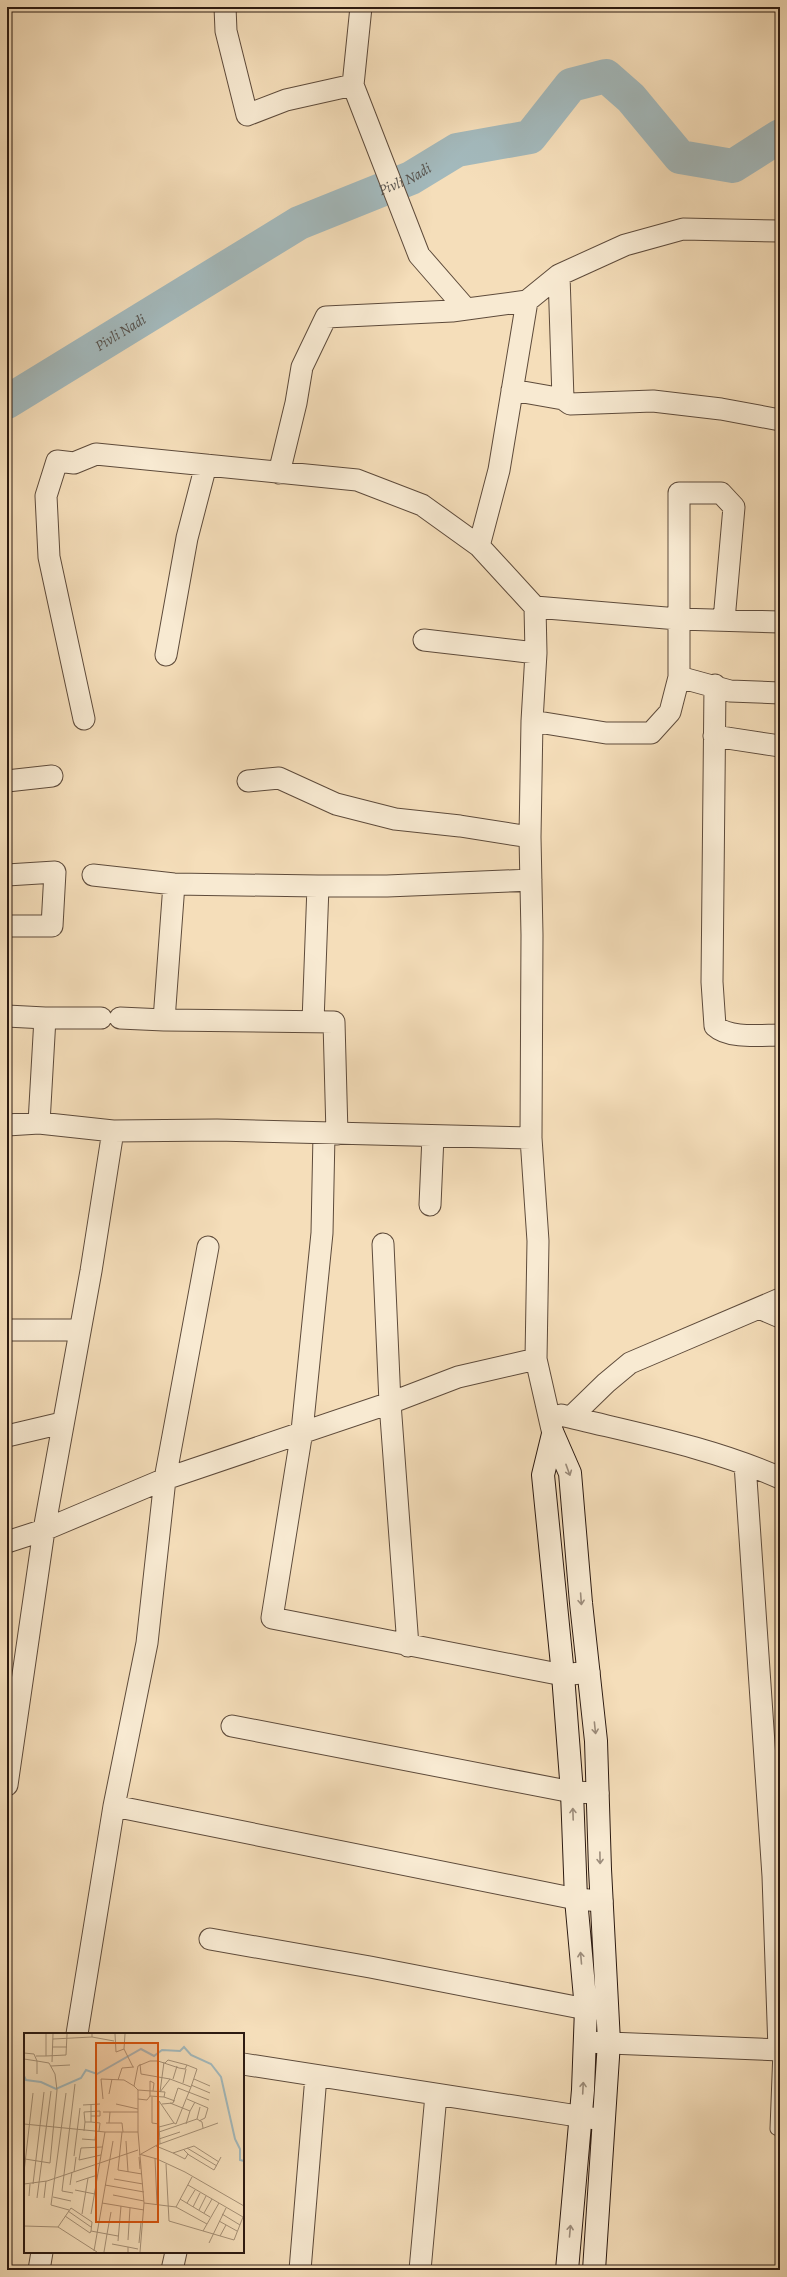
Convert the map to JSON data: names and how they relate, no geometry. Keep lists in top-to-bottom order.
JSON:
{
  "water": ["Pivli Nadi"]
}
